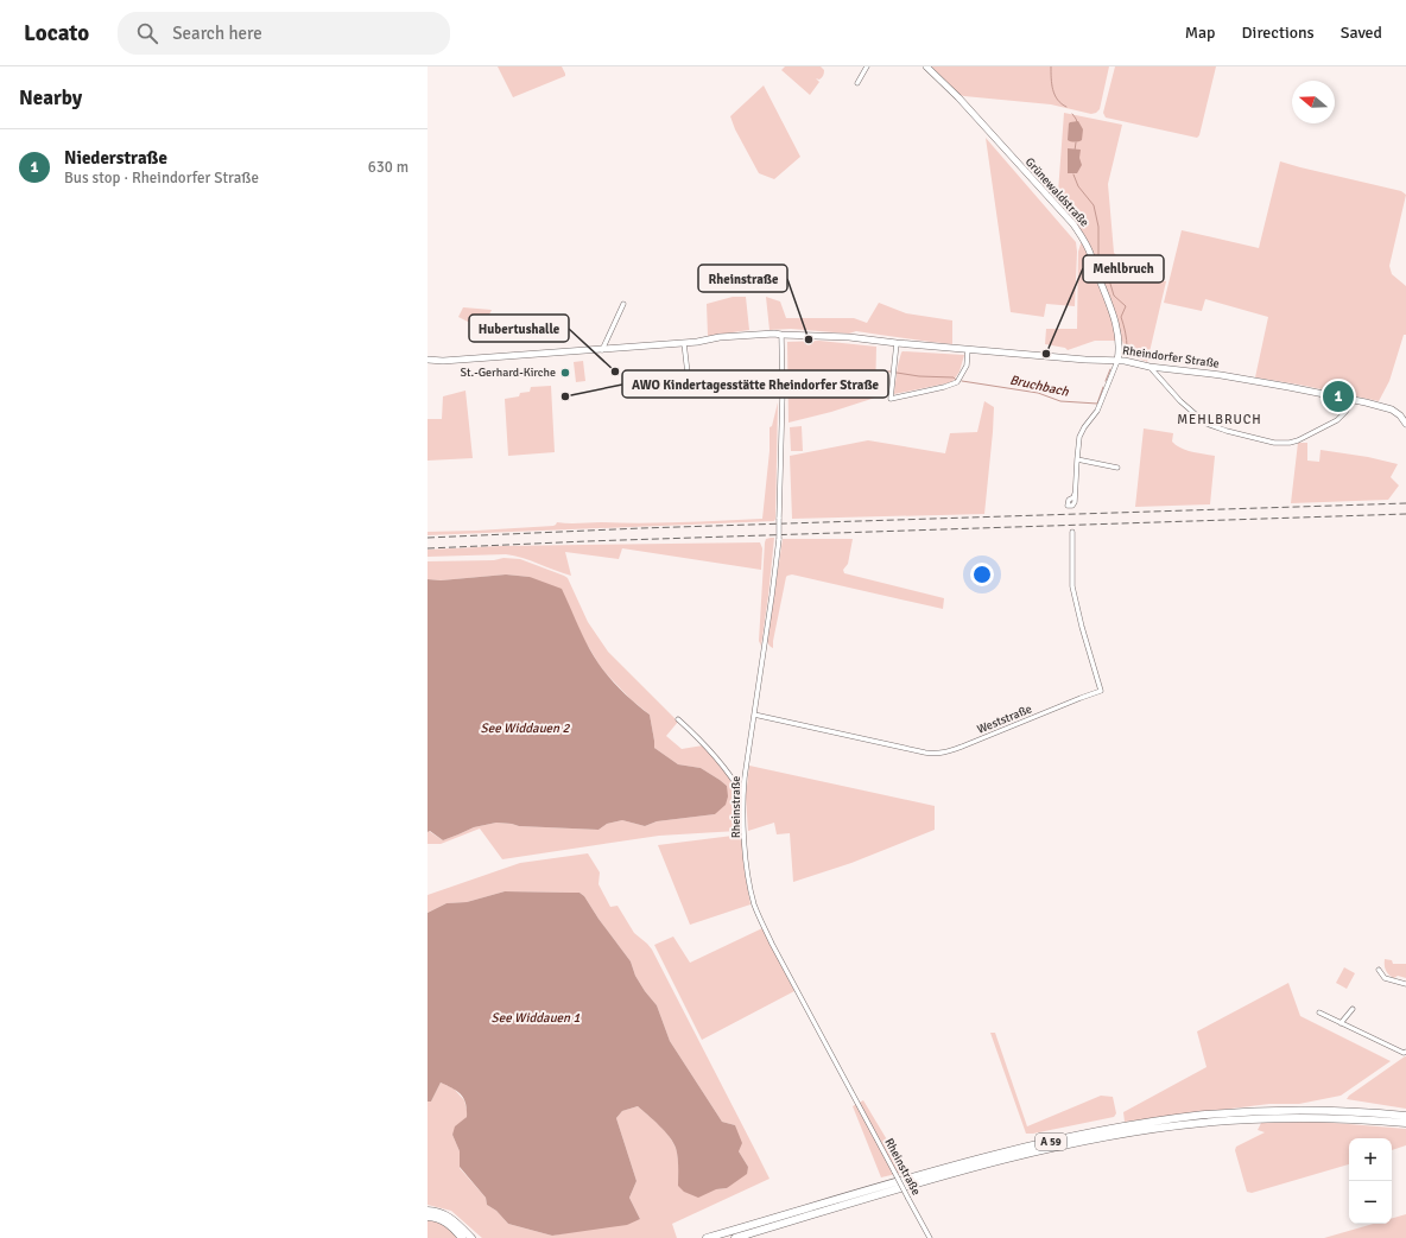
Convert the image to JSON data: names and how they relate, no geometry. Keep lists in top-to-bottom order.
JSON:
{
  "streets": {
    "highway": ["A 59"],
    "main road": ["Grünewaldstraße", "Rheindorfer Straße"],
    "street": ["Weststraße", "Rheinstraße"]
  },
  "crossings": [
    ["Grünewaldstraße", "Rheindorfer Straße"],
    ["Rheindorfer Straße", "Rheinstraße"],
    ["Weststraße", "Rheinstraße"]
  ],
  "districts": ["MEHLBRUCH"],
  "water": ["Bruchbach", "See Widdauen 2", "See Widdauen 1"],
  "places": [
    "Rheinstraße",
    "Mehlbruch",
    "Hubertushalle",
    "St.-Gerhard-Kirche",
    "AWO Kindertagesstätte Rheindorfer Straße"
  ],
  "north": "left",
  "page": {
    "header": "Locato",
    "search": "Search here",
    "nav": ["Map", "Directions", "Saved"],
    "heading": "Nearby",
    "list": [
      {
        "mark": "1",
        "name": "Niederstraße",
        "note": "Bus stop · Rheindorfer Straße",
        "value": "630 m"
      }
    ],
    "pins": "1",
    "map_buttons": ["+", "−"]
  }
}
